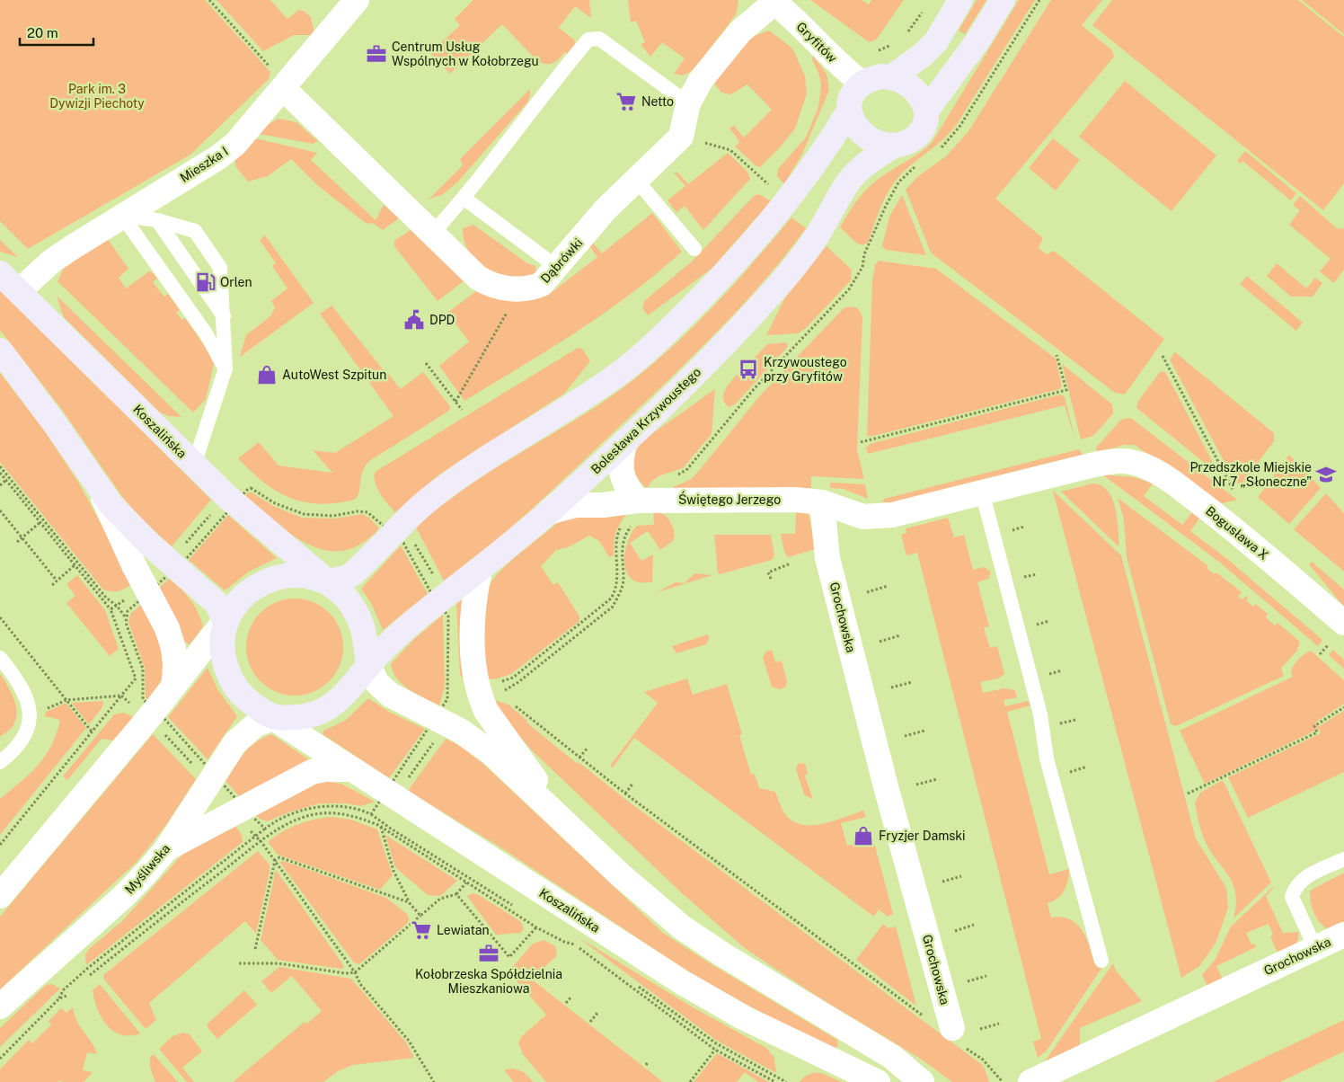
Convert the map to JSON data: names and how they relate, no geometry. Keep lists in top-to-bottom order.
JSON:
{
  "streets": {
    "main road": ["Bolesława Krzywoustego", "Koszalińska"],
    "street": [
      "Gryfitów",
      "Mieszka I",
      "Dąbrówki",
      "Świętego Jerzego",
      "Bogusława X",
      "Grochowska",
      "Myśliwska"
    ]
  },
  "crossings": [
    ["Gryfitów", "Bolesława Krzywoustego"],
    ["Mieszka I", "Dąbrówki"],
    ["Mieszka I", "Koszalińska"],
    ["Bolesława Krzywoustego", "Koszalińska"],
    ["Bolesława Krzywoustego", "Świętego Jerzego"],
    ["Bolesława Krzywoustego", "Myśliwska"],
    ["Koszalińska", "Myśliwska"],
    ["Świętego Jerzego", "Grochowska"]
  ],
  "parks": ["Park im. 3 Dywizji Piechoty"],
  "places": {
    "office": ["Centrum Usług Wspólnych w Kołobrzegu", "Kołobrzeska Spółdzielnia Mieszkaniowa"],
    "supermarket": ["Netto", "Lewiatan"],
    "fuel station": ["Orlen"],
    "public building": ["DPD"],
    "bus stop": ["Krzywoustego przy Gryfitów"],
    "shop": ["AutoWest Szpitun", "Fryzjer Damski"],
    "school or university": ["Przedszkole Miejskie Nr 7 „Słoneczne”"]
  },
  "scale_bar": "20 m"
}
